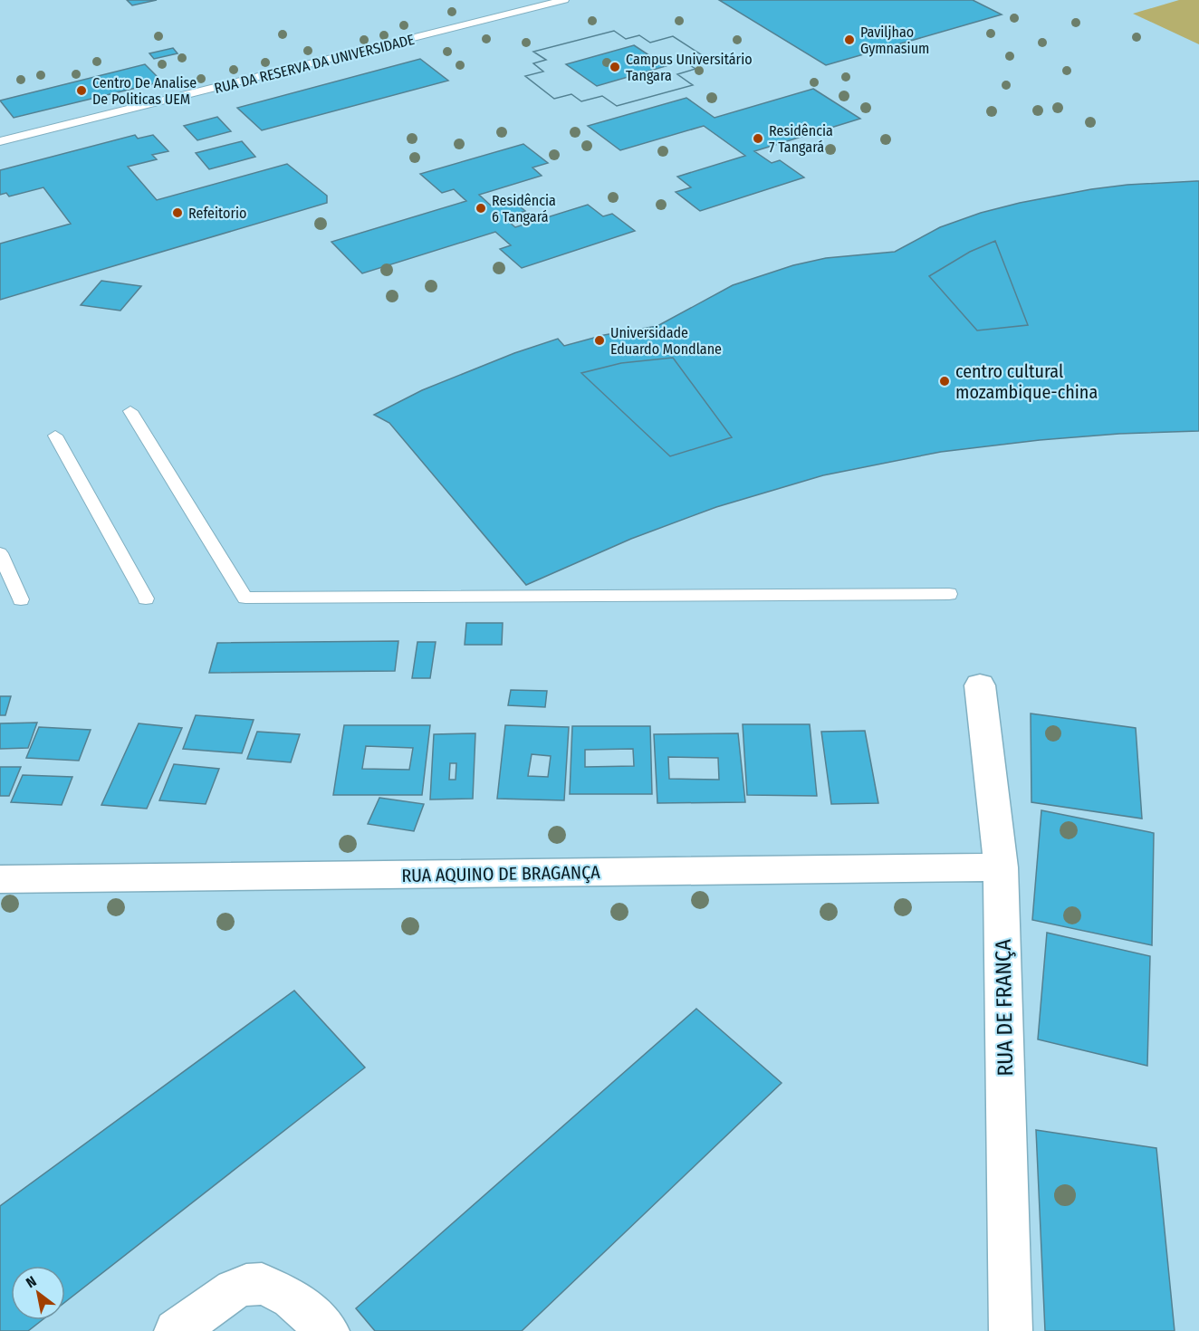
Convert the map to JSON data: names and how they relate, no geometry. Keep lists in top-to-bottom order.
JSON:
{
  "streets": {
    "street": ["RUA AQUINO DE BRAGANÇA", "RUA DE FRANÇA"],
    "lane": ["RUA DA RESERVA DA UNIVERSIDADE"]
  },
  "crossings": [
    ["RUA AQUINO DE BRAGANÇA", "RUA DE FRANÇA"]
  ],
  "places": [
    "Paviljhao Gymnasium",
    "Campus Universitário Tangara",
    "Centro De Analise De Politicas UEM",
    "Residência 7 Tangará",
    "Residência 6 Tangará",
    "Refeitorio",
    "Universidade Eduardo Mondlane",
    "centro cultural mozambique-china"
  ],
  "north": "top left"
}
